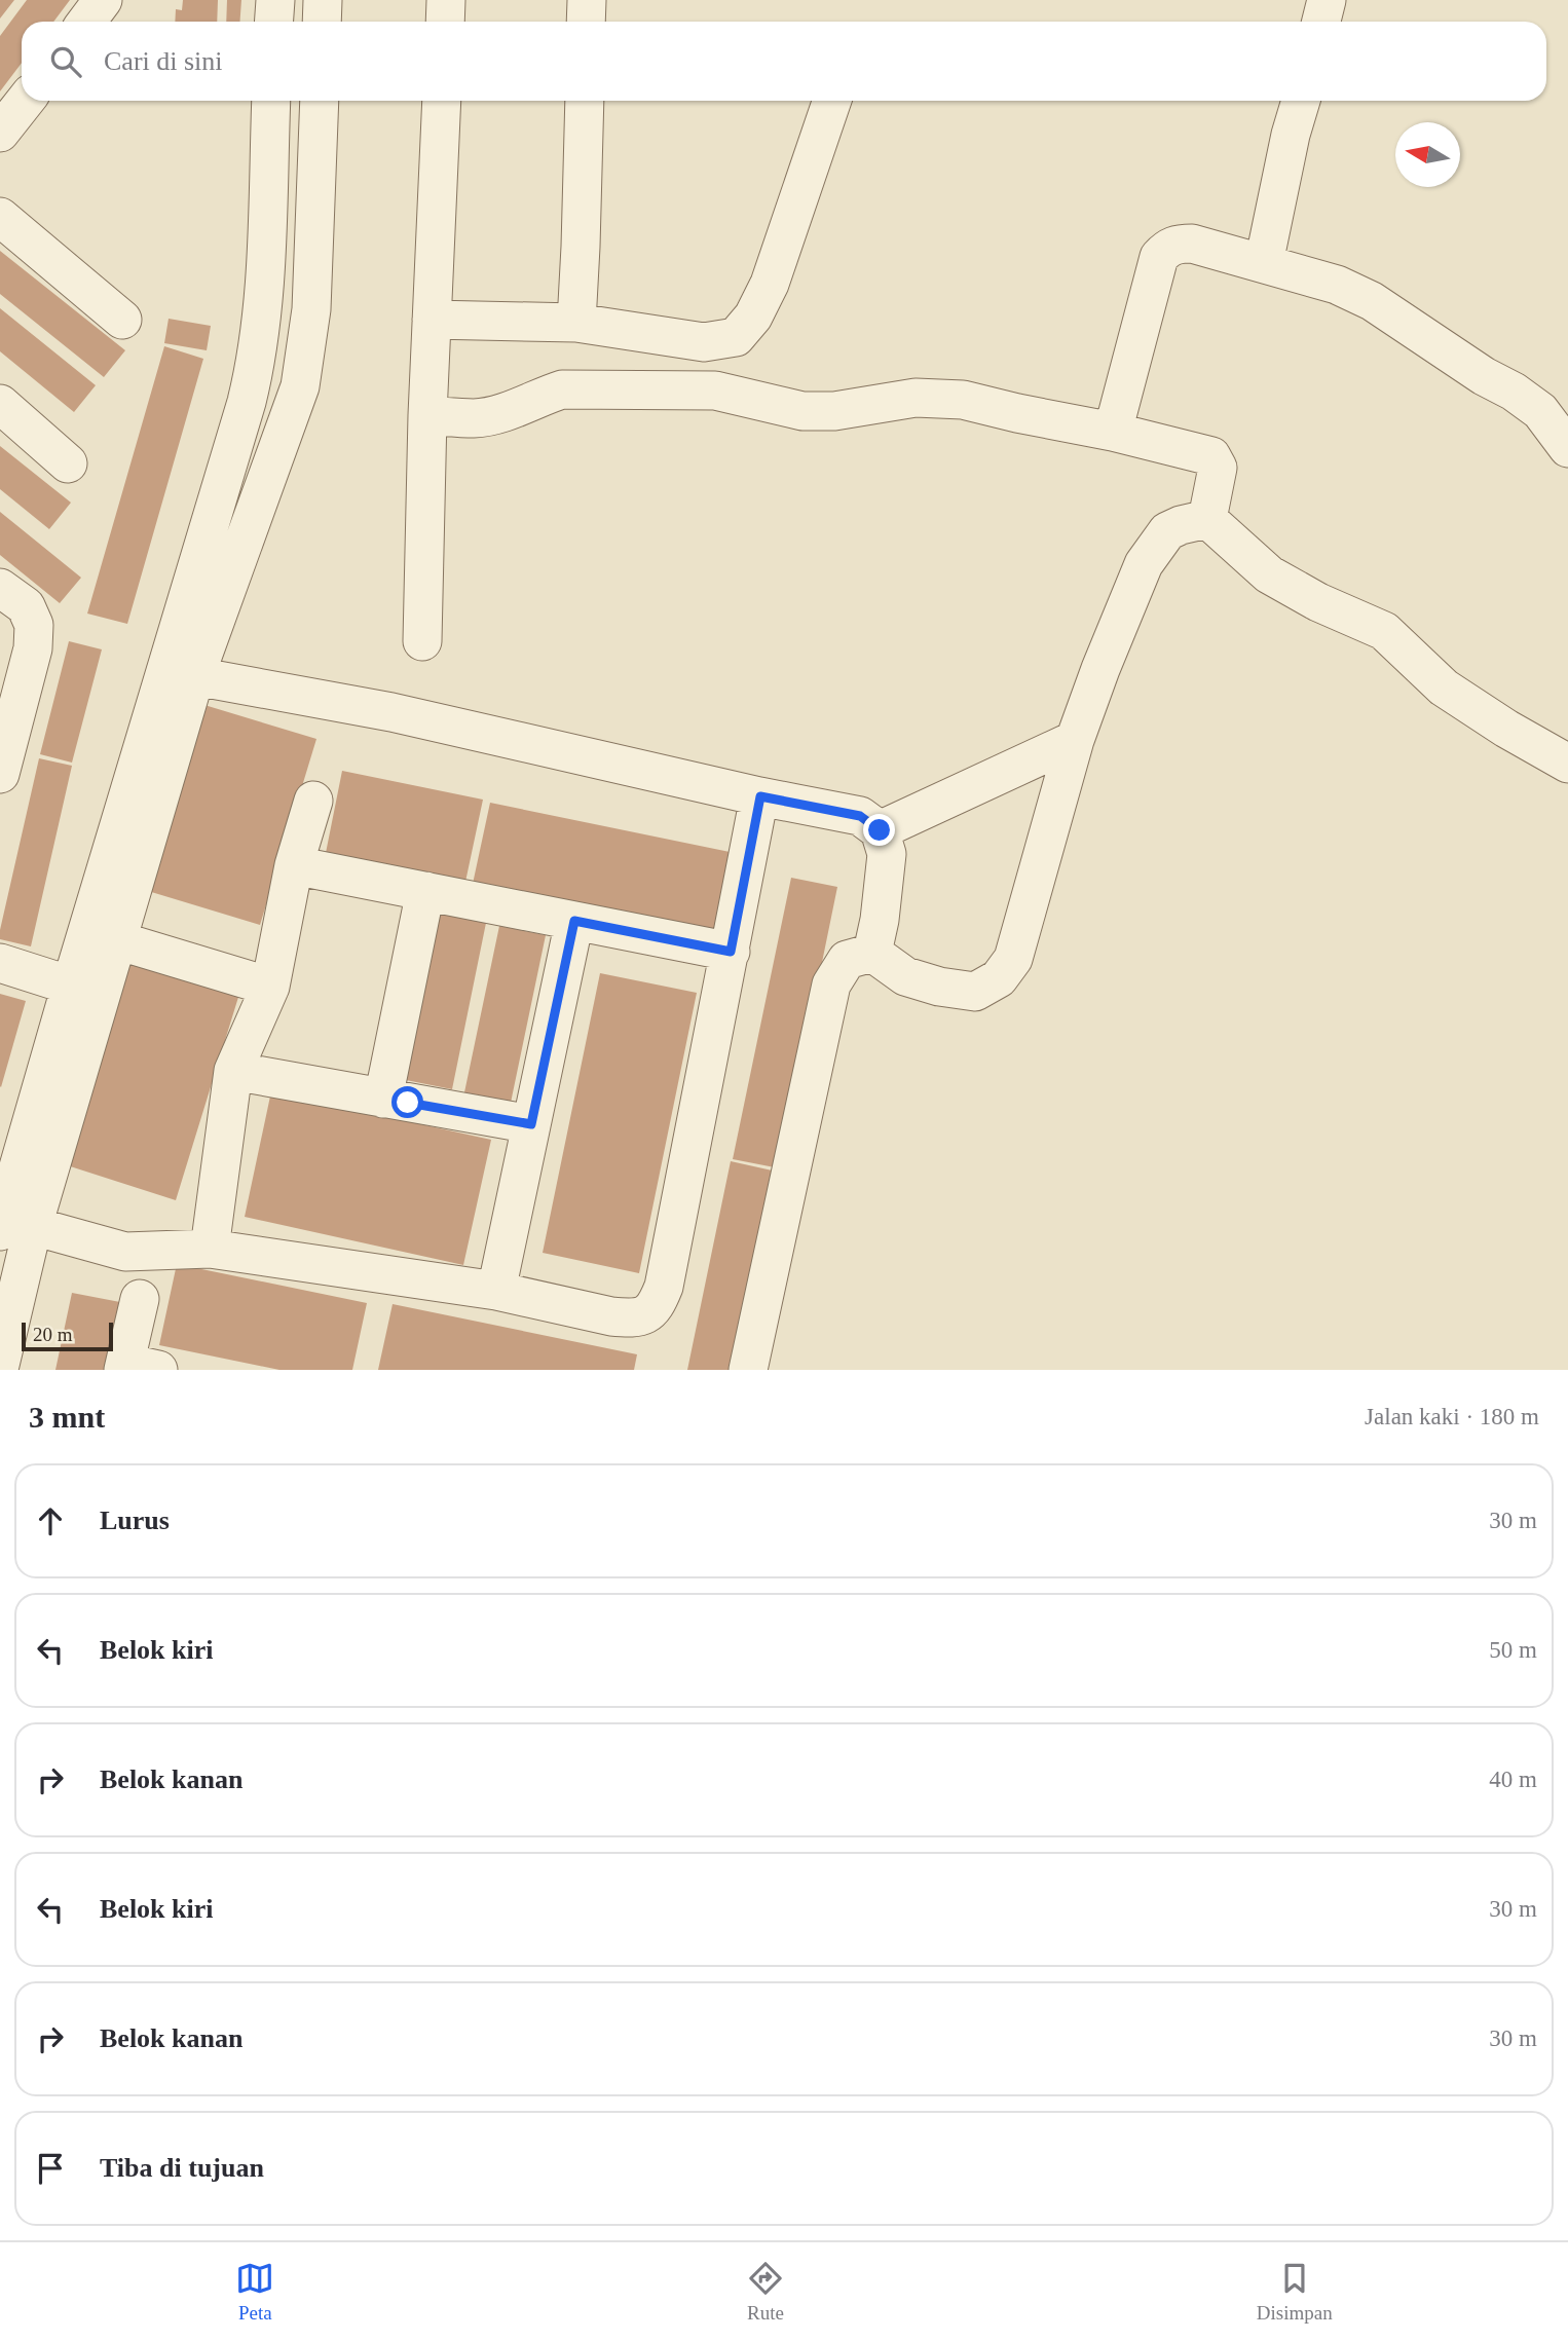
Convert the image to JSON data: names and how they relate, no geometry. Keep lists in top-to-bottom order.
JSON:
{
  "scale_bar": "20 m",
  "north": "left",
  "page": {
    "search": "Cari di sini",
    "scale": "20 m",
    "heading": ["3 mnt", "Jalan kaki · 180 m"],
    "list": [
      ["Lurus", "30 m"],
      ["Belok kiri", "50 m"],
      ["Belok kanan", "40 m"],
      ["Belok kiri", "30 m"],
      ["Belok kanan", "30 m"],
      "Tiba di tujuan"
    ],
    "nav": ["Peta", "Rute", "Disimpan"]
  }
}
